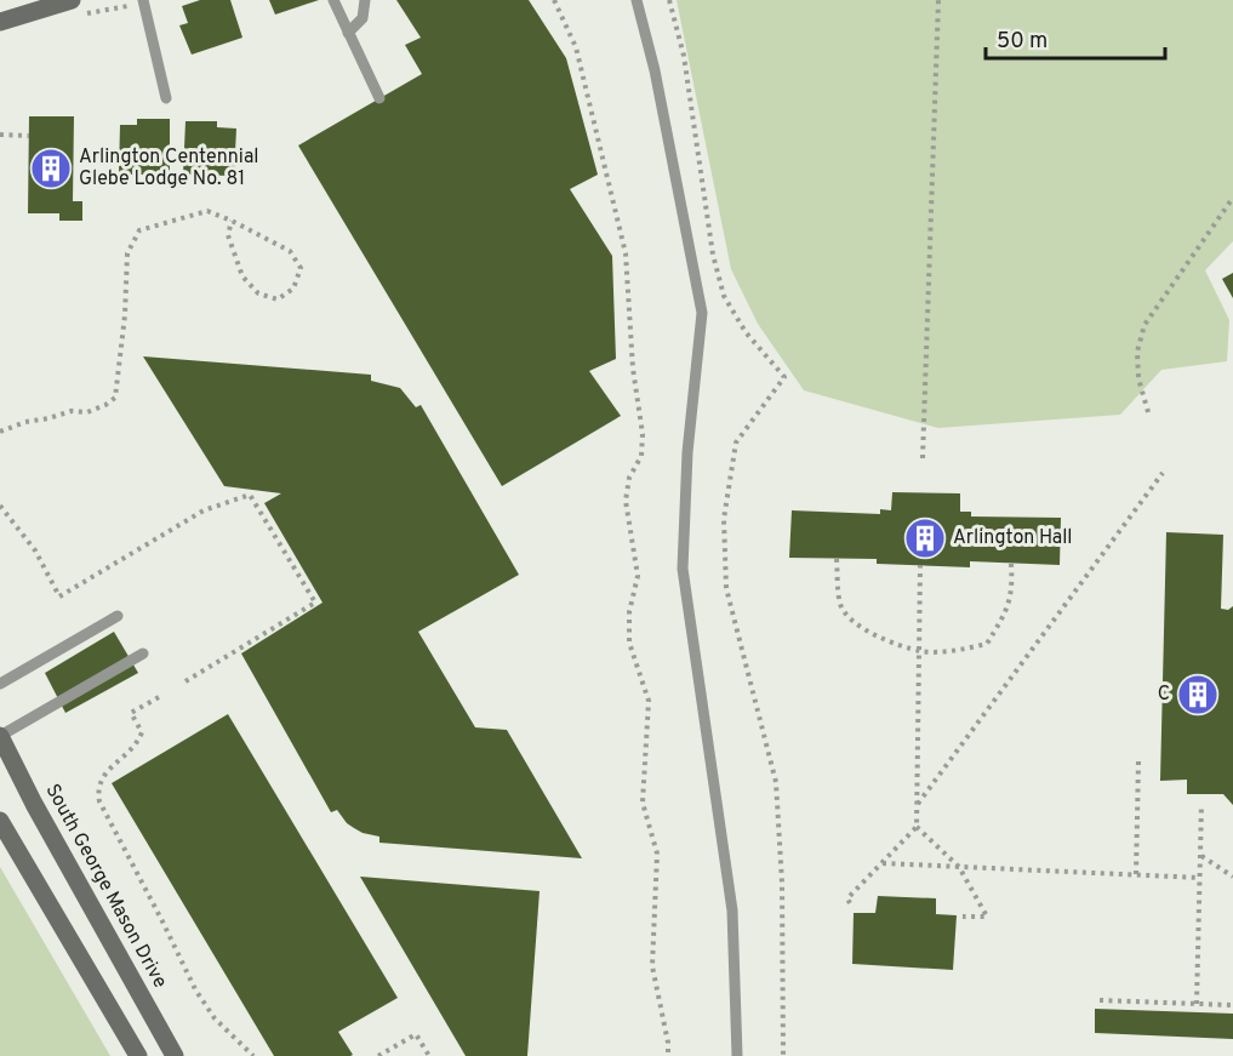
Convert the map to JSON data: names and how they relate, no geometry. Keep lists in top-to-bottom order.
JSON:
{
  "streets": {
    "main road": ["South George Mason Drive"]
  },
  "places": {
    "building": ["Arlington Centennial Glebe Lodge No. 81", "Arlington Hall", "C"]
  },
  "scale_bar": "50 m"
}
